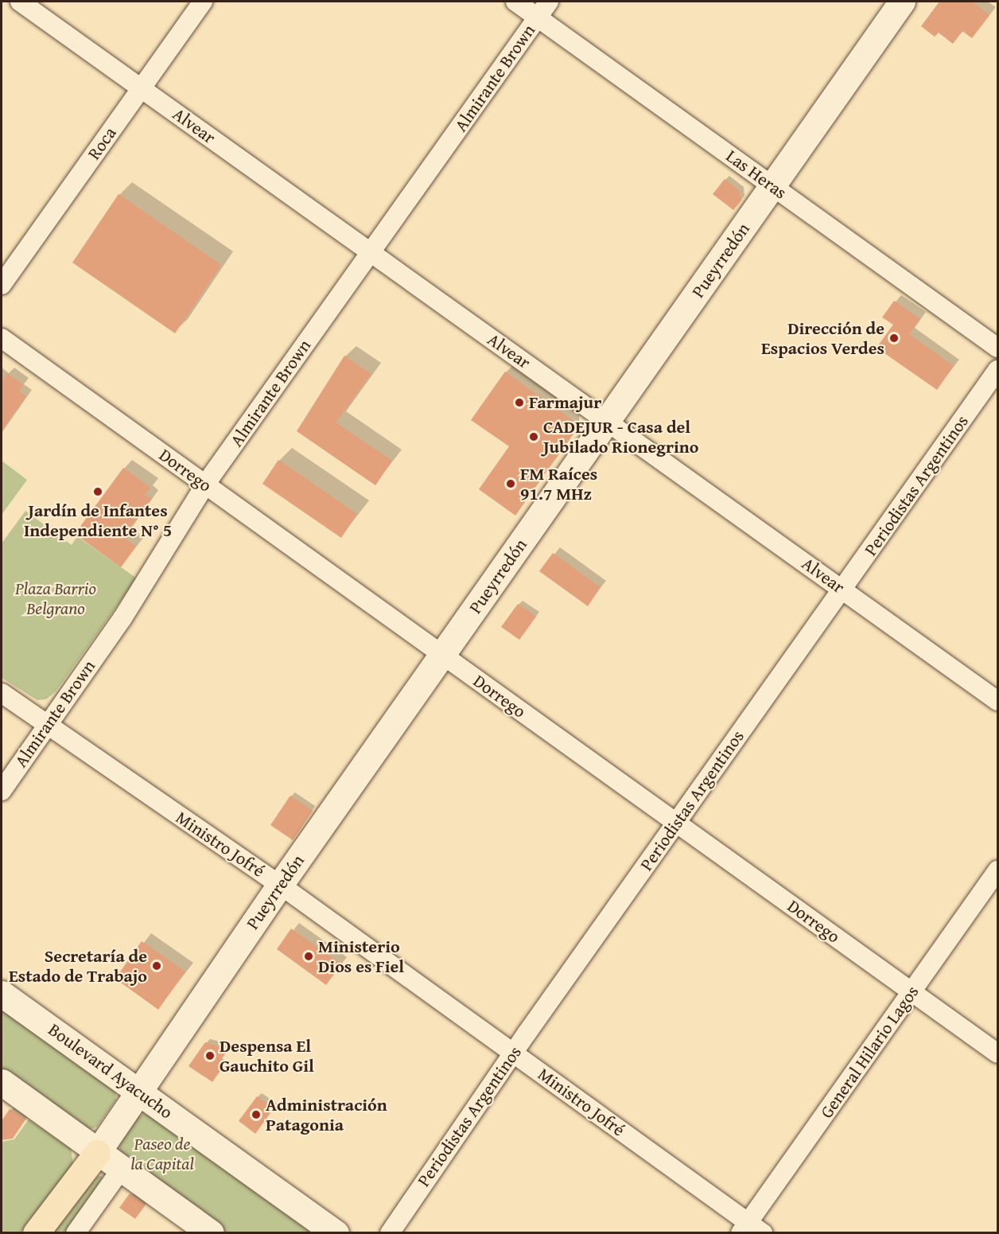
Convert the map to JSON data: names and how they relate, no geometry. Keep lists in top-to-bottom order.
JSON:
{
  "streets": {
    "main road": ["Pueyrredón", "Boulevard Ayacucho"],
    "street": [
      "Almirante Brown",
      "Alvear",
      "Roca",
      "Las Heras",
      "Dorrego",
      "Periodistas Argentinos",
      "Ministro Jofré",
      "General Hilario Lagos"
    ]
  },
  "crossings": [
    ["Almirante Brown", "Alvear"],
    ["Almirante Brown", "Las Heras"],
    ["Almirante Brown", "Dorrego"],
    ["Almirante Brown", "Ministro Jofré"],
    ["Alvear", "Roca"],
    ["Alvear", "Pueyrredón"],
    ["Alvear", "Periodistas Argentinos"],
    ["Las Heras", "Pueyrredón"],
    ["Pueyrredón", "Dorrego"],
    ["Pueyrredón", "Ministro Jofré"],
    ["Pueyrredón", "Boulevard Ayacucho"],
    ["Dorrego", "Periodistas Argentinos"],
    ["Dorrego", "General Hilario Lagos"],
    ["Periodistas Argentinos", "Ministro Jofré"],
    ["Ministro Jofré", "General Hilario Lagos"]
  ],
  "parks": ["Plaza Barrio Belgrano", "Paseo de la Capital"],
  "places": [
    "Dirección de Espacios Verdes",
    "Farmajur",
    "CADEJUR - Casa del Jubilado Rionegrino",
    "FM Raíces 91.7 MHz",
    "Jardín de Infantes Independiente N° 5",
    "Ministerio Dios es Fiel",
    "Secretaría de Estado de Trabajo",
    "Despensa El Gauchito Gil",
    "Administración Patagonia"
  ]
}
